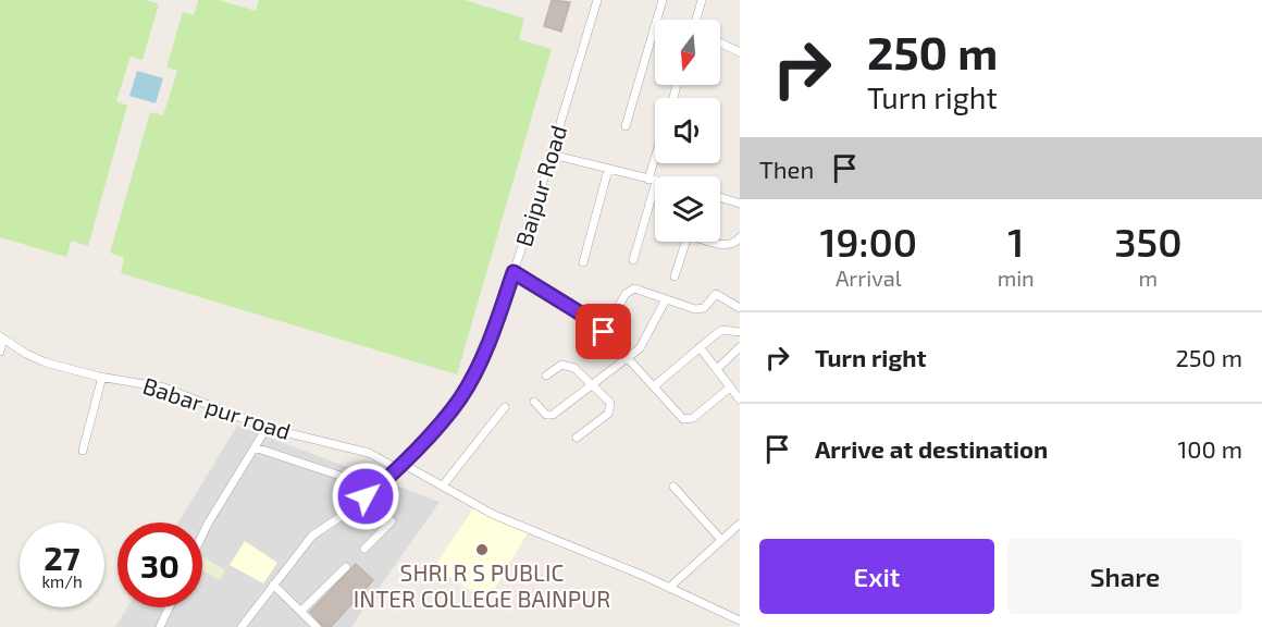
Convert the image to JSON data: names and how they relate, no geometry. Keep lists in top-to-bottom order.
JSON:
{
  "streets": {
    "street": ["Baipur Road", "Babar pur road"]
  },
  "crossings": [
    ["Baipur Road", "Babar pur road"]
  ],
  "places": ["SHRI R S PUBLIC INTER COLLEGE BAINPUR"],
  "north": "bottom",
  "page": {
    "turn": ["250 m", "Turn right"],
    "then": "Then",
    "eta": [
      "19:00",
      "Arrival",
      "1",
      "min",
      "350",
      "m"
    ],
    "list": [
      {
        "name": "Turn right",
        "value": "250 m"
      },
      {
        "name": "Arrive at destination",
        "value": "100 m"
      }
    ],
    "speed": "27 km/h",
    "limit": "30",
    "buttons": ["Exit", "Share"]
  }
}
